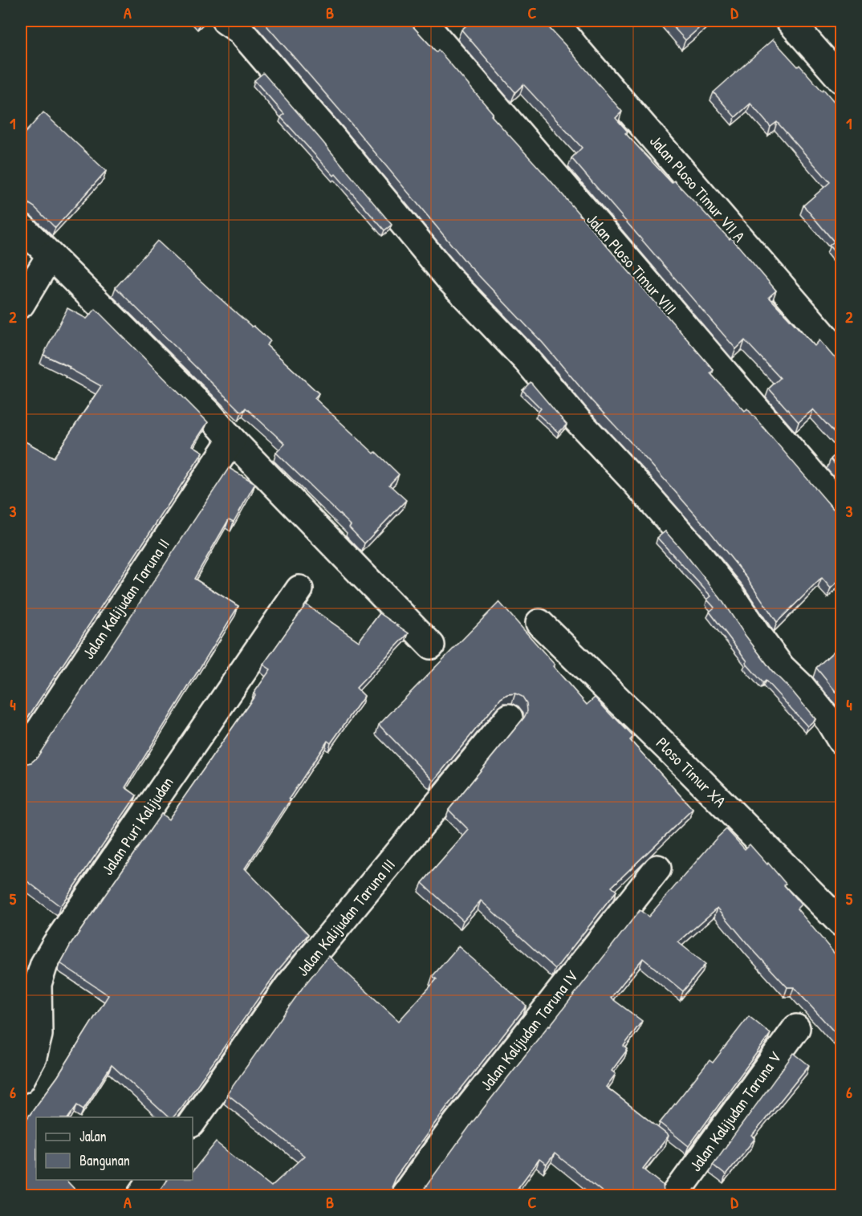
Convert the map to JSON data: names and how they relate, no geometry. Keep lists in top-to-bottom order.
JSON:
{
  "streets": {
    "street": [
      "Jalan Ploso Timur VII A",
      "Jalan Ploso Timur VIII",
      "Jalan Kalijudan Taruna II",
      "Ploso Timur XA",
      "Jalan Puri Kalijudan",
      "Jalan Kalijudan Taruna III",
      "Jalan Kalijudan Taruna IV",
      "Jalan Kalijudan Taruna V"
    ]
  },
  "legend": ["Jalan", "Bangunan"],
  "grid": {
    "columns": [
      "A",
      "B",
      "C",
      "D"
    ],
    "rows": [
      "1",
      "2",
      "3",
      "4",
      "5",
      "6"
    ]
  }
}
